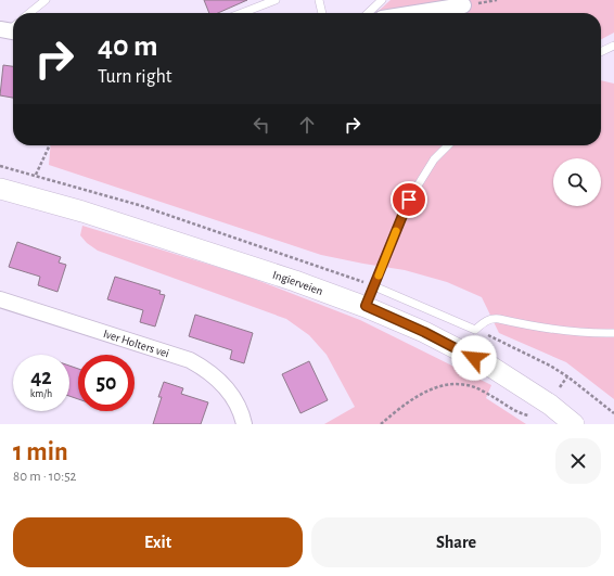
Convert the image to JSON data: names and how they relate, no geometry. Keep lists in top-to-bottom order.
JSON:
{
  "streets": {
    "main road": ["Ingierveien"],
    "street": ["Iver Holters vei"]
  },
  "page": {
    "turn": ["40 m", "Turn right"],
    "speed": "42 km/h",
    "limit": "50",
    "heading": ["1 min", "80 m · 10:52"],
    "buttons": ["Exit", "Share"]
  }
}
